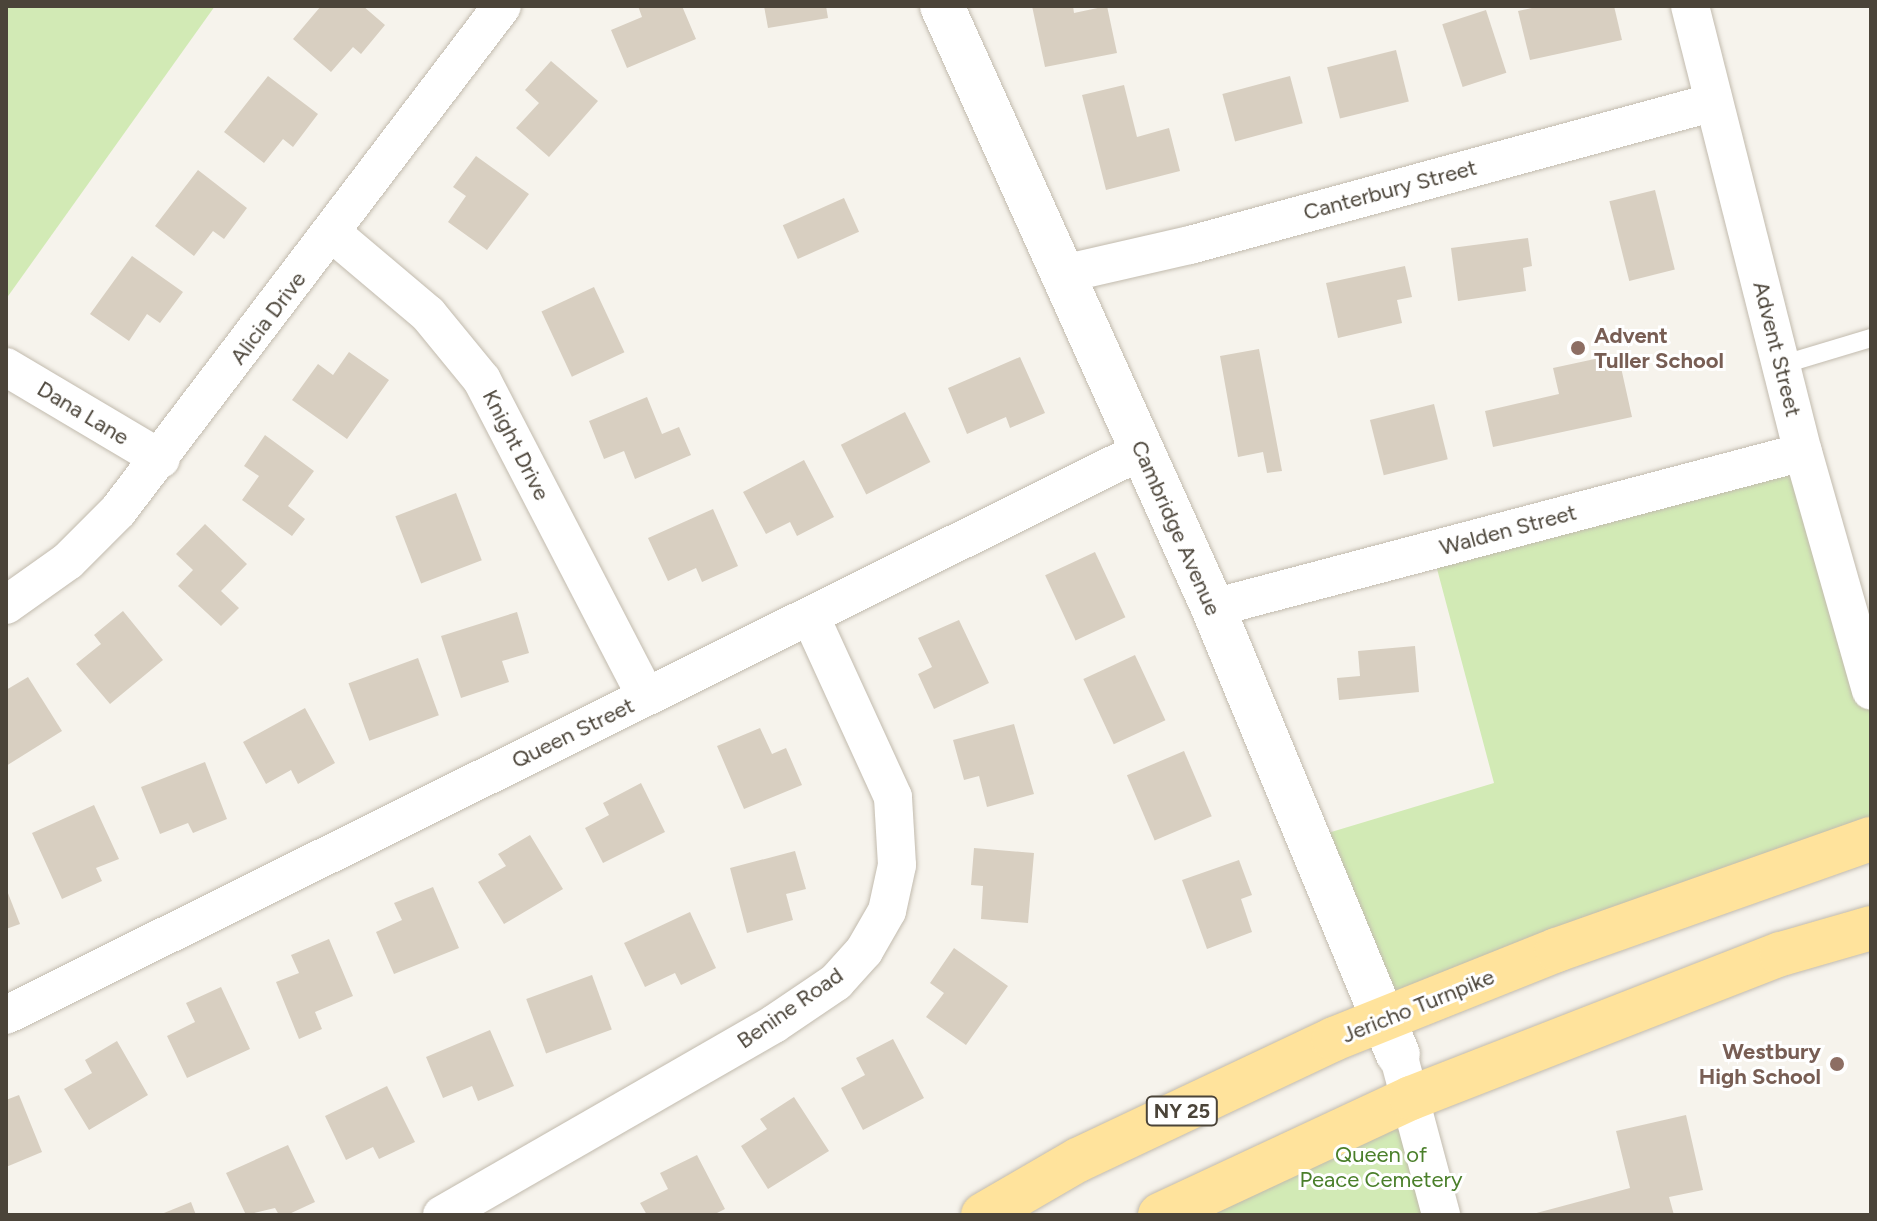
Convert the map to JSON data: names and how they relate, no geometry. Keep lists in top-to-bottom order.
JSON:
{
  "streets": {
    "main road": ["Jericho Turnpike", "NY 25"],
    "street": [
      "Canterbury Street",
      "Alicia Drive",
      "Advent Street",
      "Dana Lane",
      "Knight Drive",
      "Cambridge Avenue",
      "Walden Street",
      "Queen Street",
      "Benine Road"
    ]
  },
  "crossings": [
    ["Canterbury Street", "Advent Street"],
    ["Canterbury Street", "Cambridge Avenue"],
    ["Alicia Drive", "Dana Lane"],
    ["Alicia Drive", "Knight Drive"],
    ["Advent Street", "Walden Street"],
    ["Knight Drive", "Queen Street"],
    ["Cambridge Avenue", "Walden Street"],
    ["Cambridge Avenue", "Queen Street"],
    ["Cambridge Avenue", "Jericho Turnpike"],
    ["Queen Street", "Benine Road"]
  ],
  "parks": ["Queen of Peace Cemetery"],
  "places": ["Advent Tuller School", "Westbury High School"]
}
